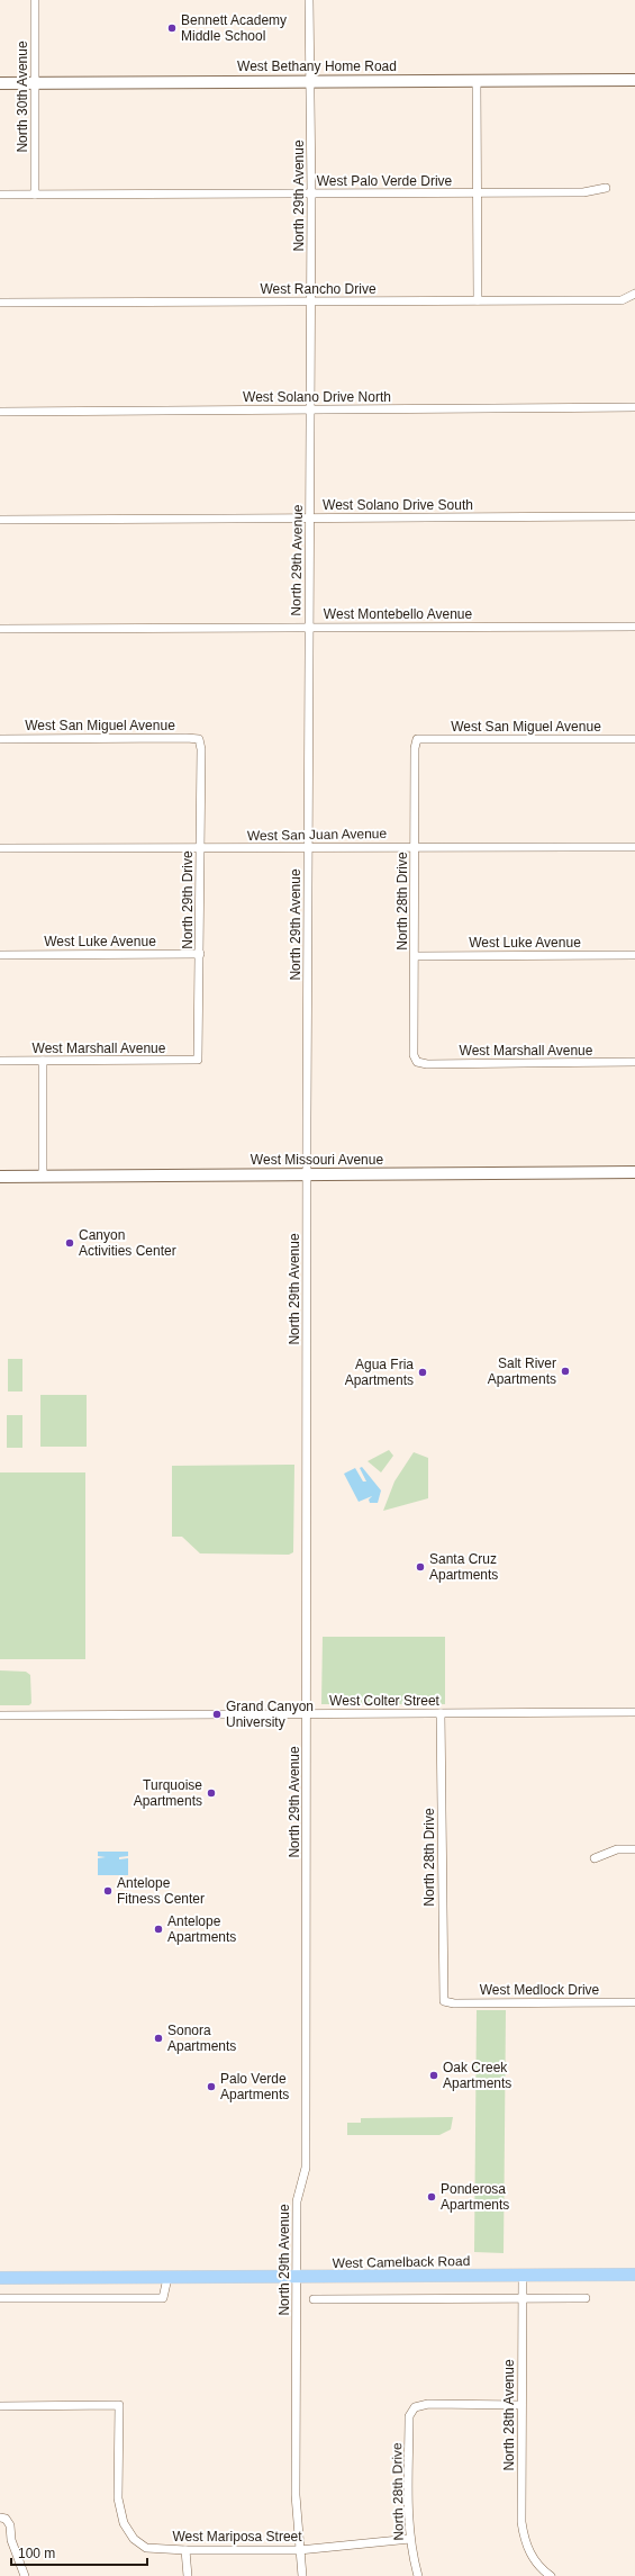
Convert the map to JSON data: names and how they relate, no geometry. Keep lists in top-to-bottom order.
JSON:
{
  "streets": {
    "main road": ["West Bethany Home Road", "West Missouri Avenue", "West Camelback Road"],
    "street": [
      "North 30th Avenue",
      "West Palo Verde Drive",
      "North 29th Avenue",
      "West Rancho Drive",
      "West Solano Drive North",
      "West Solano Drive South",
      "West Montebello Avenue",
      "West San Miguel Avenue",
      "West San Juan Avenue",
      "North 29th Drive",
      "North 28th Drive",
      "West Luke Avenue",
      "West Marshall Avenue",
      "West Colter Street",
      "West Medlock Drive",
      "North 28th Avenue",
      "West Mariposa Street"
    ]
  },
  "crossings": [
    ["West Bethany Home Road", "North 30th Avenue"],
    ["West Bethany Home Road", "North 29th Avenue"],
    ["North 30th Avenue", "West Palo Verde Drive"],
    ["West Palo Verde Drive", "North 29th Avenue"],
    ["North 29th Avenue", "West Rancho Drive"],
    ["North 29th Avenue", "West Solano Drive North"],
    ["North 29th Avenue", "West Solano Drive South"],
    ["North 29th Avenue", "West Montebello Avenue"],
    ["North 29th Avenue", "West San Juan Avenue"],
    ["North 29th Avenue", "West Missouri Avenue"],
    ["North 29th Avenue", "West Colter Street"],
    ["North 29th Avenue", "West Camelback Road"],
    ["North 29th Avenue", "West Mariposa Street"],
    ["West San Miguel Avenue", "North 29th Drive"],
    ["West San Miguel Avenue", "North 28th Drive"],
    ["West San Juan Avenue", "North 29th Drive"],
    ["West San Juan Avenue", "North 28th Drive"],
    ["North 29th Drive", "West Luke Avenue"],
    ["North 29th Drive", "West Marshall Avenue"],
    ["North 28th Drive", "West Luke Avenue"],
    ["North 28th Drive", "West Marshall Avenue"],
    ["North 28th Drive", "West Colter Street"],
    ["North 28th Drive", "West Medlock Drive"],
    ["North 28th Drive", "North 28th Avenue"],
    ["North 28th Drive", "West Mariposa Street"],
    ["West Camelback Road", "North 28th Avenue"]
  ],
  "places": [
    "Bennett Academy Middle School",
    "Canyon Activities Center",
    "Salt River Apartments",
    "Agua Fria Apartments",
    "Santa Cruz Apartments",
    "Grand Canyon University",
    "Turquoise Apartments",
    "Antelope Fitness Center",
    "Antelope Apartments",
    "Sonora Apartments",
    "Oak Creek Apartments",
    "Palo Verde Apartments",
    "Ponderosa Apartments"
  ],
  "scale_bar": "100 m"
}
